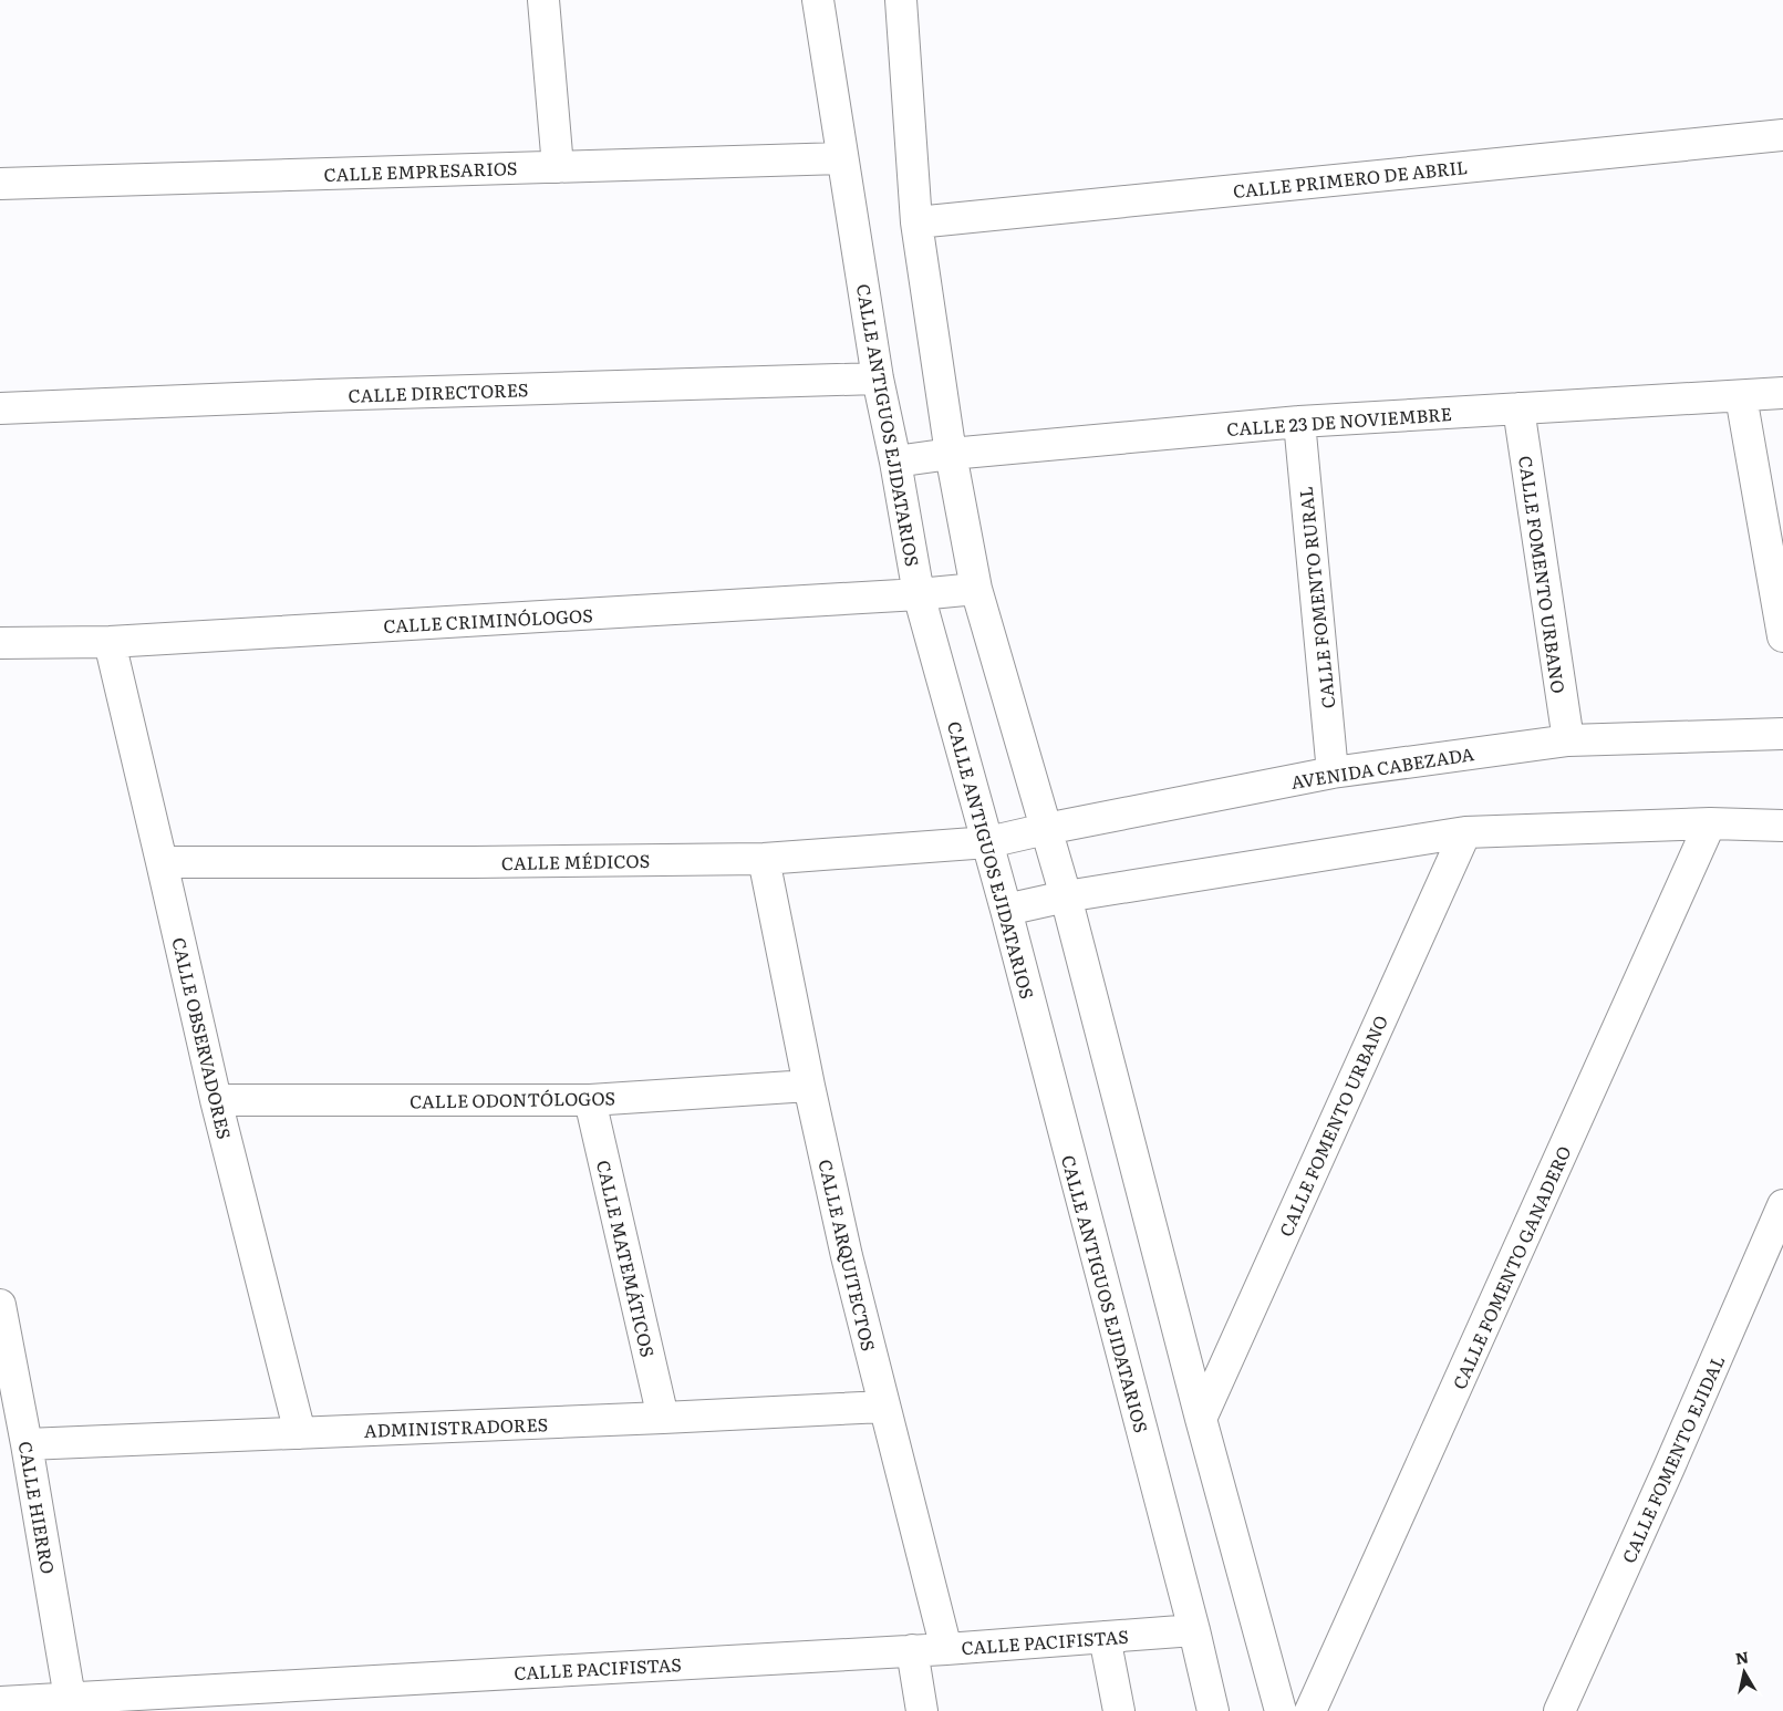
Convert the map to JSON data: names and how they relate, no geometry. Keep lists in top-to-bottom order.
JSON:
{
  "streets": {
    "street": [
      "CALLE EMPRESARIOS",
      "CALLE PRIMERO DE ABRIL",
      "CALLE DIRECTORES",
      "CALLE 23 DE NOVIEMBRE",
      "CALLE ANTIGUOS EJIDATARIOS",
      "CALLE FOMENTO URBANO",
      "CALLE FOMENTO RURAL",
      "CALLE CRIMINÓLOGOS",
      "AVENIDA CABEZADA",
      "CALLE MÉDICOS",
      "CALLE OBSERVADORES",
      "CALLE ODONTÓLOGOS",
      "CALLE ARQUITECTOS",
      "CALLE MATEMÁTICOS",
      "CALLE FOMENTO GANADERO",
      "ADMINISTRADORES",
      "CALLE FOMENTO EJIDAL",
      "CALLE HIERRO",
      "CALLE PACIFISTAS"
    ]
  },
  "crossings": [
    ["CALLE EMPRESARIOS", "CALLE ANTIGUOS EJIDATARIOS"],
    ["CALLE DIRECTORES", "CALLE ANTIGUOS EJIDATARIOS"],
    ["CALLE 23 DE NOVIEMBRE", "CALLE ANTIGUOS EJIDATARIOS"],
    ["CALLE 23 DE NOVIEMBRE", "CALLE FOMENTO URBANO"],
    ["CALLE 23 DE NOVIEMBRE", "CALLE FOMENTO RURAL"],
    ["CALLE ANTIGUOS EJIDATARIOS", "CALLE CRIMINÓLOGOS"],
    ["CALLE ANTIGUOS EJIDATARIOS", "AVENIDA CABEZADA"],
    ["CALLE ANTIGUOS EJIDATARIOS", "CALLE MÉDICOS"],
    ["CALLE ANTIGUOS EJIDATARIOS", "CALLE PACIFISTAS"],
    ["CALLE FOMENTO URBANO", "AVENIDA CABEZADA"],
    ["CALLE FOMENTO RURAL", "AVENIDA CABEZADA"],
    ["CALLE CRIMINÓLOGOS", "CALLE OBSERVADORES"],
    ["AVENIDA CABEZADA", "CALLE MÉDICOS"],
    ["CALLE MÉDICOS", "CALLE OBSERVADORES"],
    ["CALLE MÉDICOS", "CALLE ARQUITECTOS"],
    ["CALLE OBSERVADORES", "CALLE ODONTÓLOGOS"],
    ["CALLE OBSERVADORES", "ADMINISTRADORES"],
    ["CALLE ODONTÓLOGOS", "CALLE ARQUITECTOS"],
    ["CALLE ODONTÓLOGOS", "CALLE MATEMÁTICOS"],
    ["CALLE ARQUITECTOS", "ADMINISTRADORES"],
    ["CALLE ARQUITECTOS", "CALLE PACIFISTAS"],
    ["CALLE MATEMÁTICOS", "ADMINISTRADORES"],
    ["ADMINISTRADORES", "CALLE HIERRO"],
    ["CALLE HIERRO", "CALLE PACIFISTAS"]
  ],
  "north": "top"
}
